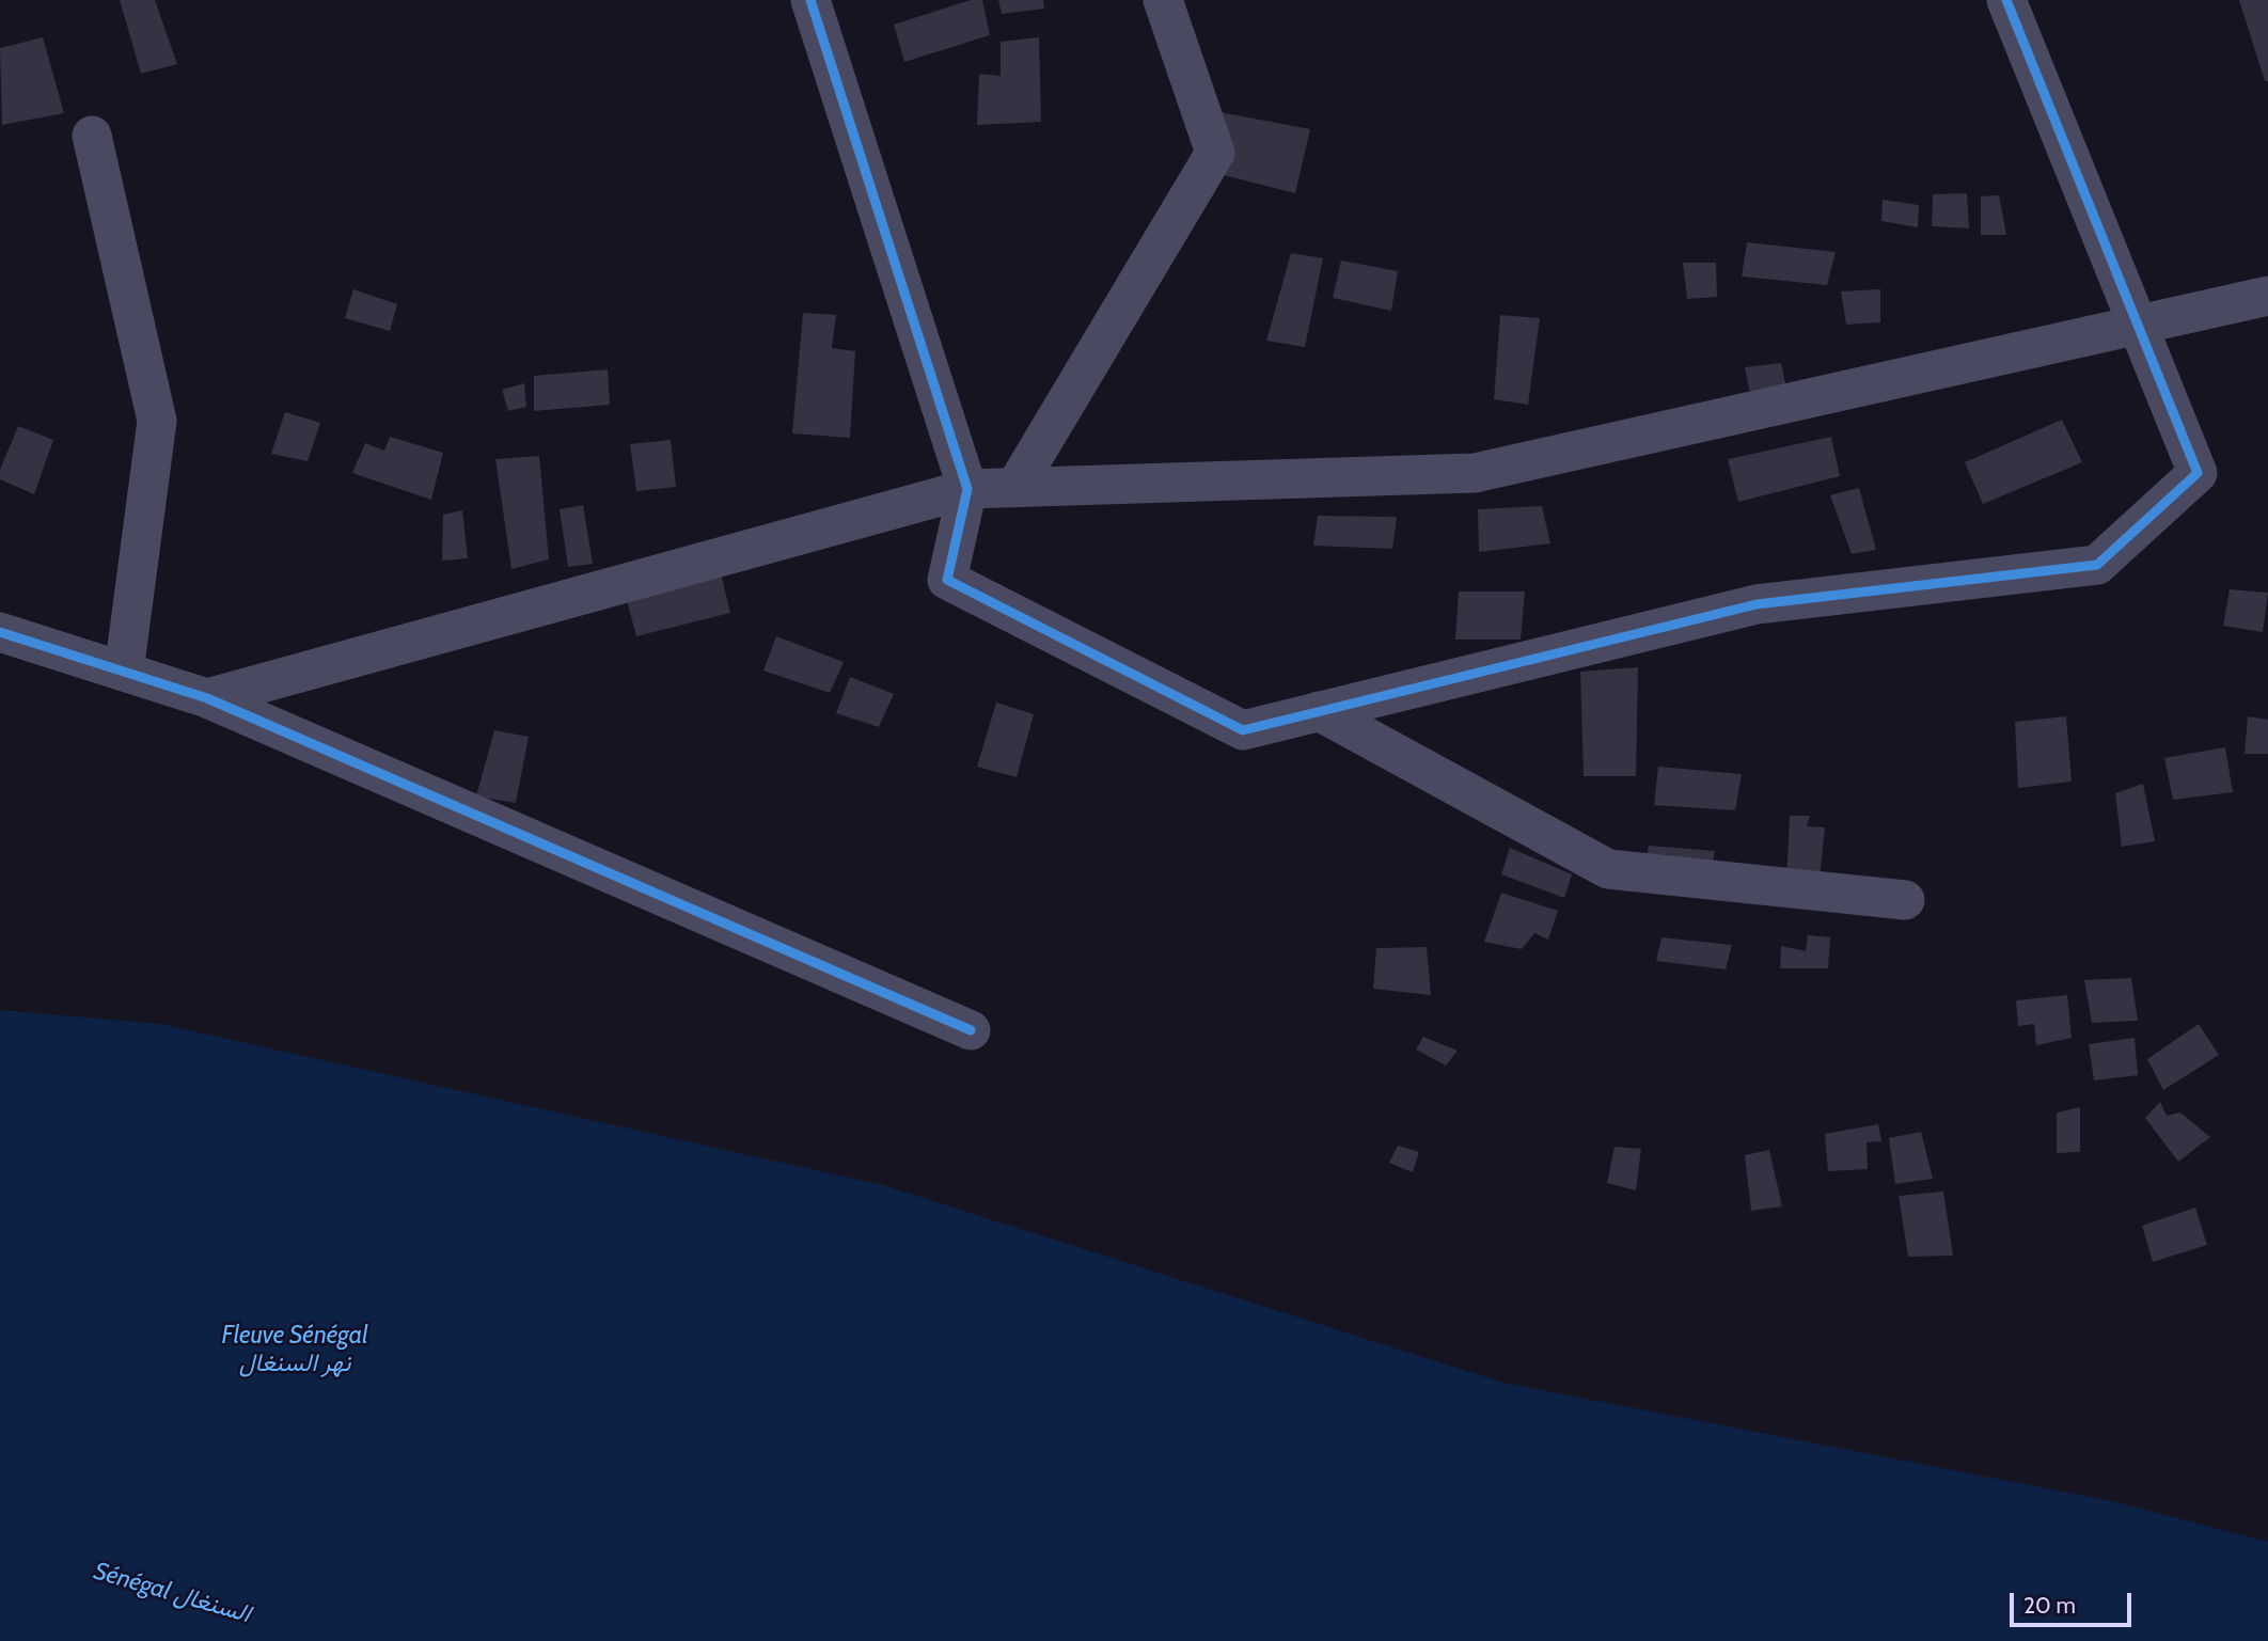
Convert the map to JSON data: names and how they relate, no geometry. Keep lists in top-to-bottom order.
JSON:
{
  "water": ["Fleuve Sénégal نهر السنغال", "Sénégal السنغال"],
  "scale_bar": "20 m"
}
